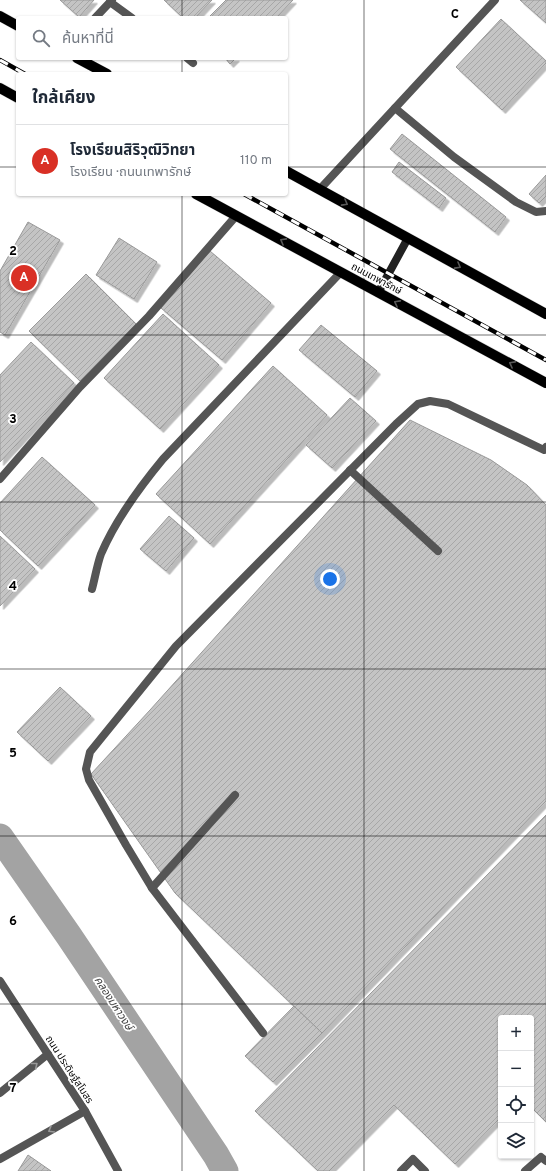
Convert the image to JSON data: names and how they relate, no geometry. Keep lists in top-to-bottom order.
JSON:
{
  "streets": {
    "main road": ["ถนนเทพารักษ์"],
    "street": ["ถนน ประดิษฐ์สโมสร"]
  },
  "water": ["คลองมหาวงษ์"],
  "page": {
    "search": "ค้นหาที่นี่",
    "heading": "ใกล้เคียง",
    "list": [
      {
        "mark": "A",
        "name": "โรงเรียนสิริวุฒิวิทยา",
        "note": "โรงเรียน · ถนนเทพารักษ์",
        "value": "110 m"
      }
    ],
    "pins": "A",
    "map_buttons": ["+", "−"]
  },
  "grid": {
    "columns": ["C"],
    "rows": [
      "2",
      "3",
      "4",
      "5",
      "6",
      "7"
    ]
  }
}
